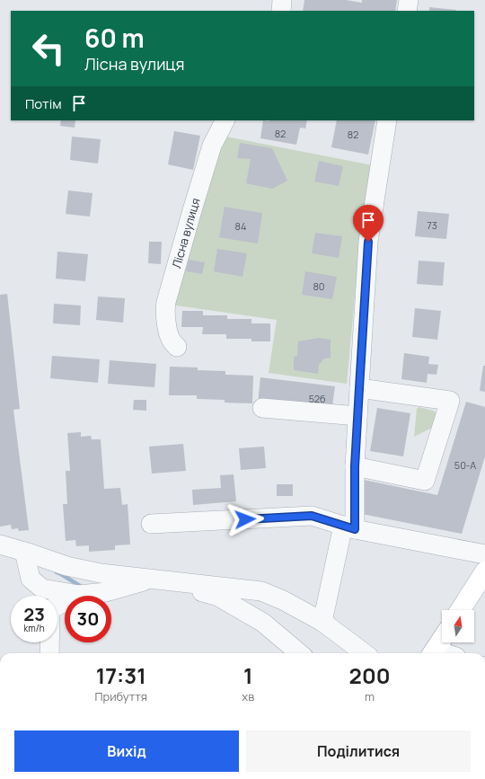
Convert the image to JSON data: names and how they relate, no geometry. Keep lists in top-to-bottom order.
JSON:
{
  "streets": {
    "street": ["Лісна вулиця"]
  },
  "house_numbers": [
    "82",
    "82",
    "73",
    "84",
    "80",
    "52б",
    "50-А"
  ],
  "north": "top",
  "page": {
    "turn": ["60 m", "Лісна вулиця"],
    "then": "Потім",
    "speed": "23 km/h",
    "limit": "30",
    "eta": [
      "17:31",
      "Прибуття",
      "1",
      "хв",
      "200",
      "m"
    ],
    "buttons": ["Вихід", "Поділитися"]
  }
}
